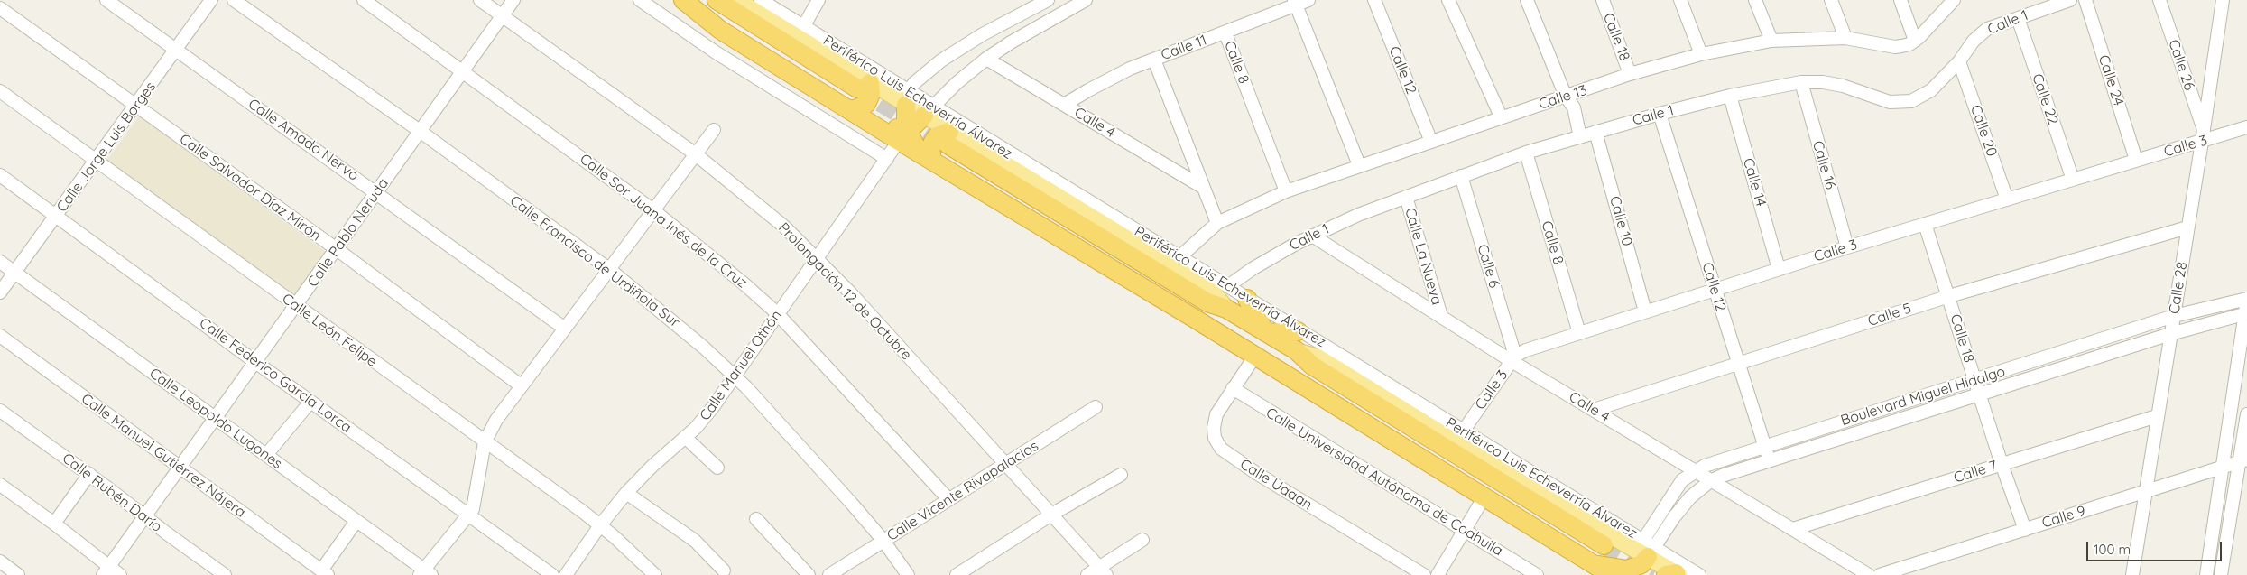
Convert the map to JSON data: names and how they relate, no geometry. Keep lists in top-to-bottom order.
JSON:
{
  "streets": {
    "highway": ["Periférico Luis Echeverría Álvarez"],
    "street": [
      "Calle 1",
      "Calle 18",
      "Calle 11",
      "Calle 8",
      "Calle 26",
      "Calle 12",
      "Calle 24",
      "Calle 13",
      "Calle 22",
      "Calle 4",
      "Calle 20",
      "Calle Amado Nervo",
      "Calle 3",
      "Calle Jorge Luis Borges",
      "Calle 16",
      "Calle 14",
      "Calle Salvador Díaz Mirón",
      "Calle Sor Juana Inés de la Cruz",
      "Calle 10",
      "Calle Pablo Neruda",
      "Calle La Nueva",
      "Calle Francisco de Urdiñola Sur",
      "Calle 6",
      "Calle 28",
      "Prolongación 12 de Octubre",
      "Calle 5",
      "Calle León Felipe",
      "Calle Manuel Othón",
      "Calle Federico García Lorca",
      "Boulevard Miguel Hidalgo",
      "Calle Leopoldo Lugones",
      "Calle Manuel Gutiérrez Nájera",
      "Calle 7",
      "Calle Universidad Autónoma de Coahuila",
      "Calle Uaaan",
      "Calle Vicente Rivapalacios",
      "Calle Rubén Darío",
      "Calle 9"
    ]
  },
  "crossings": [
    ["Calle 1", "Calle 8"],
    ["Calle 1", "Calle 12"],
    ["Calle 1", "Periférico Luis Echeverría Álvarez"],
    ["Calle 1", "Calle 22"],
    ["Calle 1", "Calle 4"],
    ["Calle 1", "Calle 20"],
    ["Calle 1", "Calle 16"],
    ["Calle 1", "Calle 14"],
    ["Calle 1", "Calle 10"],
    ["Calle 1", "Calle La Nueva"],
    ["Calle 1", "Calle 6"],
    ["Calle 18", "Calle 13"],
    ["Calle 18", "Calle 3"],
    ["Calle 18", "Calle 5"],
    ["Calle 18", "Boulevard Miguel Hidalgo"],
    ["Calle 18", "Calle 7"],
    ["Calle 18", "Calle 9"],
    ["Calle 11", "Calle 8"],
    ["Calle 11", "Calle 4"],
    ["Calle 8", "Calle 13"],
    ["Calle 8", "Calle 3"],
    ["Calle 26", "Calle 3"],
    ["Calle 26", "Calle 28"],
    ["Calle 12", "Calle 13"],
    ["Calle 12", "Calle 3"],
    ["Calle 12", "Calle 5"],
    ["Calle 12", "Boulevard Miguel Hidalgo"],
    ["Calle 24", "Calle 3"],
    ["Periférico Luis Echeverría Álvarez", "Calle 13"],
    ["Periférico Luis Echeverría Álvarez", "Calle 3"],
    ["Periférico Luis Echeverría Álvarez", "Boulevard Miguel Hidalgo"],
    ["Calle 22", "Calle 3"],
    ["Calle 4", "Calle 3"],
    ["Calle 4", "Calle La Nueva"],
    ["Calle 4", "Calle 6"],
    ["Calle 4", "Calle 5"],
    ["Calle 4", "Boulevard Miguel Hidalgo"],
    ["Calle 4", "Calle 7"],
    ["Calle 20", "Calle 3"],
    ["Calle Amado Nervo", "Calle Jorge Luis Borges"],
    ["Calle Amado Nervo", "Calle Pablo Neruda"],
    ["Calle 3", "Calle 16"],
    ["Calle 3", "Calle 14"],
    ["Calle 3", "Calle 10"],
    ["Calle 3", "Calle 6"],
    ["Calle 3", "Calle 28"],
    ["Calle Jorge Luis Borges", "Calle Salvador Díaz Mirón"],
    ["Calle Jorge Luis Borges", "Calle León Felipe"],
    ["Calle Jorge Luis Borges", "Calle Federico García Lorca"],
    ["Calle Jorge Luis Borges", "Calle Leopoldo Lugones"],
    ["Calle Salvador Díaz Mirón", "Calle Pablo Neruda"],
    ["Calle Sor Juana Inés de la Cruz", "Calle Pablo Neruda"],
    ["Calle Sor Juana Inés de la Cruz", "Calle Manuel Othón"],
    ["Calle Sor Juana Inés de la Cruz", "Calle Vicente Rivapalacios"],
    ["Calle Pablo Neruda", "Calle Francisco de Urdiñola Sur"],
    ["Calle Pablo Neruda", "Prolongación 12 de Octubre"],
    ["Calle Pablo Neruda", "Calle León Felipe"],
    ["Calle Pablo Neruda", "Calle Federico García Lorca"],
    ["Calle Pablo Neruda", "Calle Leopoldo Lugones"],
    ["Calle Pablo Neruda", "Calle Manuel Gutiérrez Nájera"],
    ["Calle Pablo Neruda", "Calle Rubén Darío"],
    ["Calle Francisco de Urdiñola Sur", "Calle Manuel Othón"],
    ["Calle Francisco de Urdiñola Sur", "Calle Vicente Rivapalacios"],
    ["Calle 28", "Calle 5"],
    ["Calle 28", "Boulevard Miguel Hidalgo"],
    ["Calle 28", "Calle 7"],
    ["Calle 28", "Calle 9"],
    ["Prolongación 12 de Octubre", "Calle Manuel Othón"],
    ["Prolongación 12 de Octubre", "Calle Vicente Rivapalacios"],
    ["Calle León Felipe", "Calle Manuel Othón"],
    ["Calle Universidad Autónoma de Coahuila", "Calle Uaaan"]
  ],
  "scale_bar": "100 m"
}
